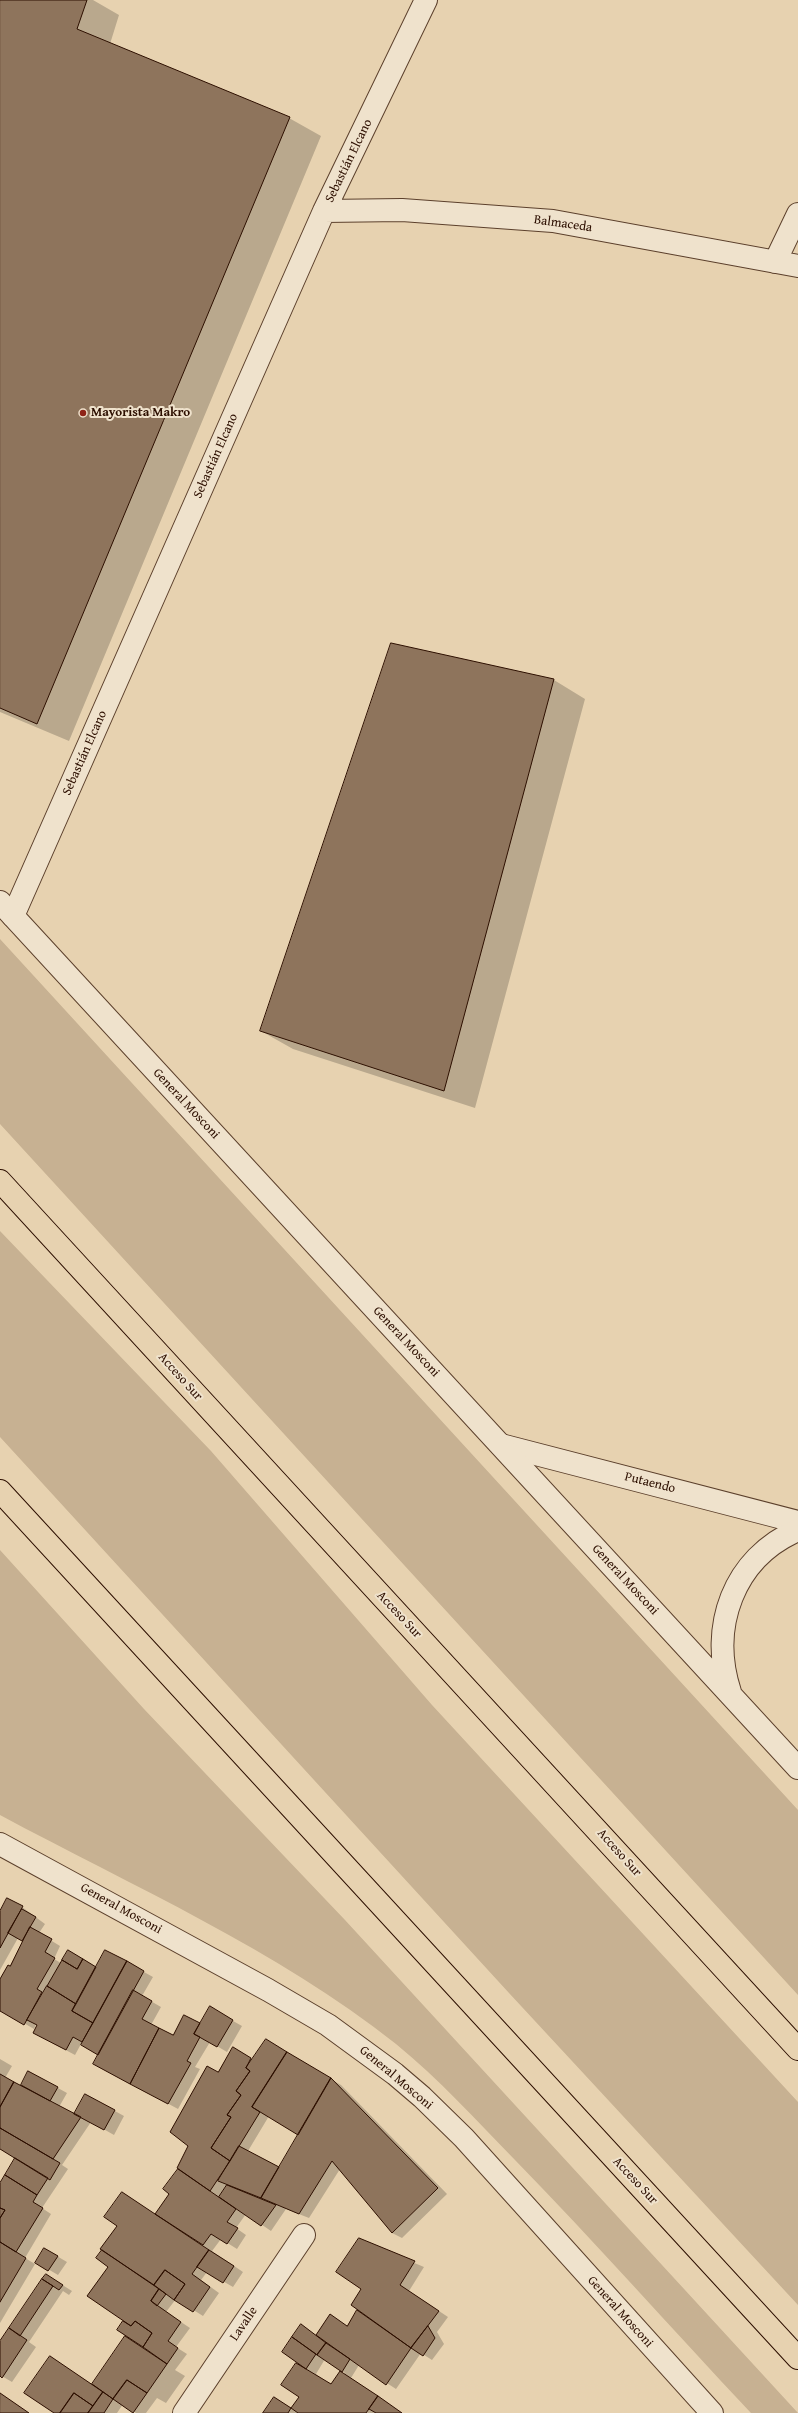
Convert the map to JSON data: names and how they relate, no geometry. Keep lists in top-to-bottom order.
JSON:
{
  "streets": {
    "highway": ["Acceso Sur"],
    "street": [
      "Sebastián Elcano",
      "Balmaceda",
      "General Mosconi",
      "Putaendo",
      "Lavalle"
    ]
  },
  "crossings": [
    ["Sebastián Elcano", "Balmaceda"],
    ["Sebastián Elcano", "General Mosconi"],
    ["General Mosconi", "Putaendo"]
  ],
  "places": ["Mayorista Makro"]
}
